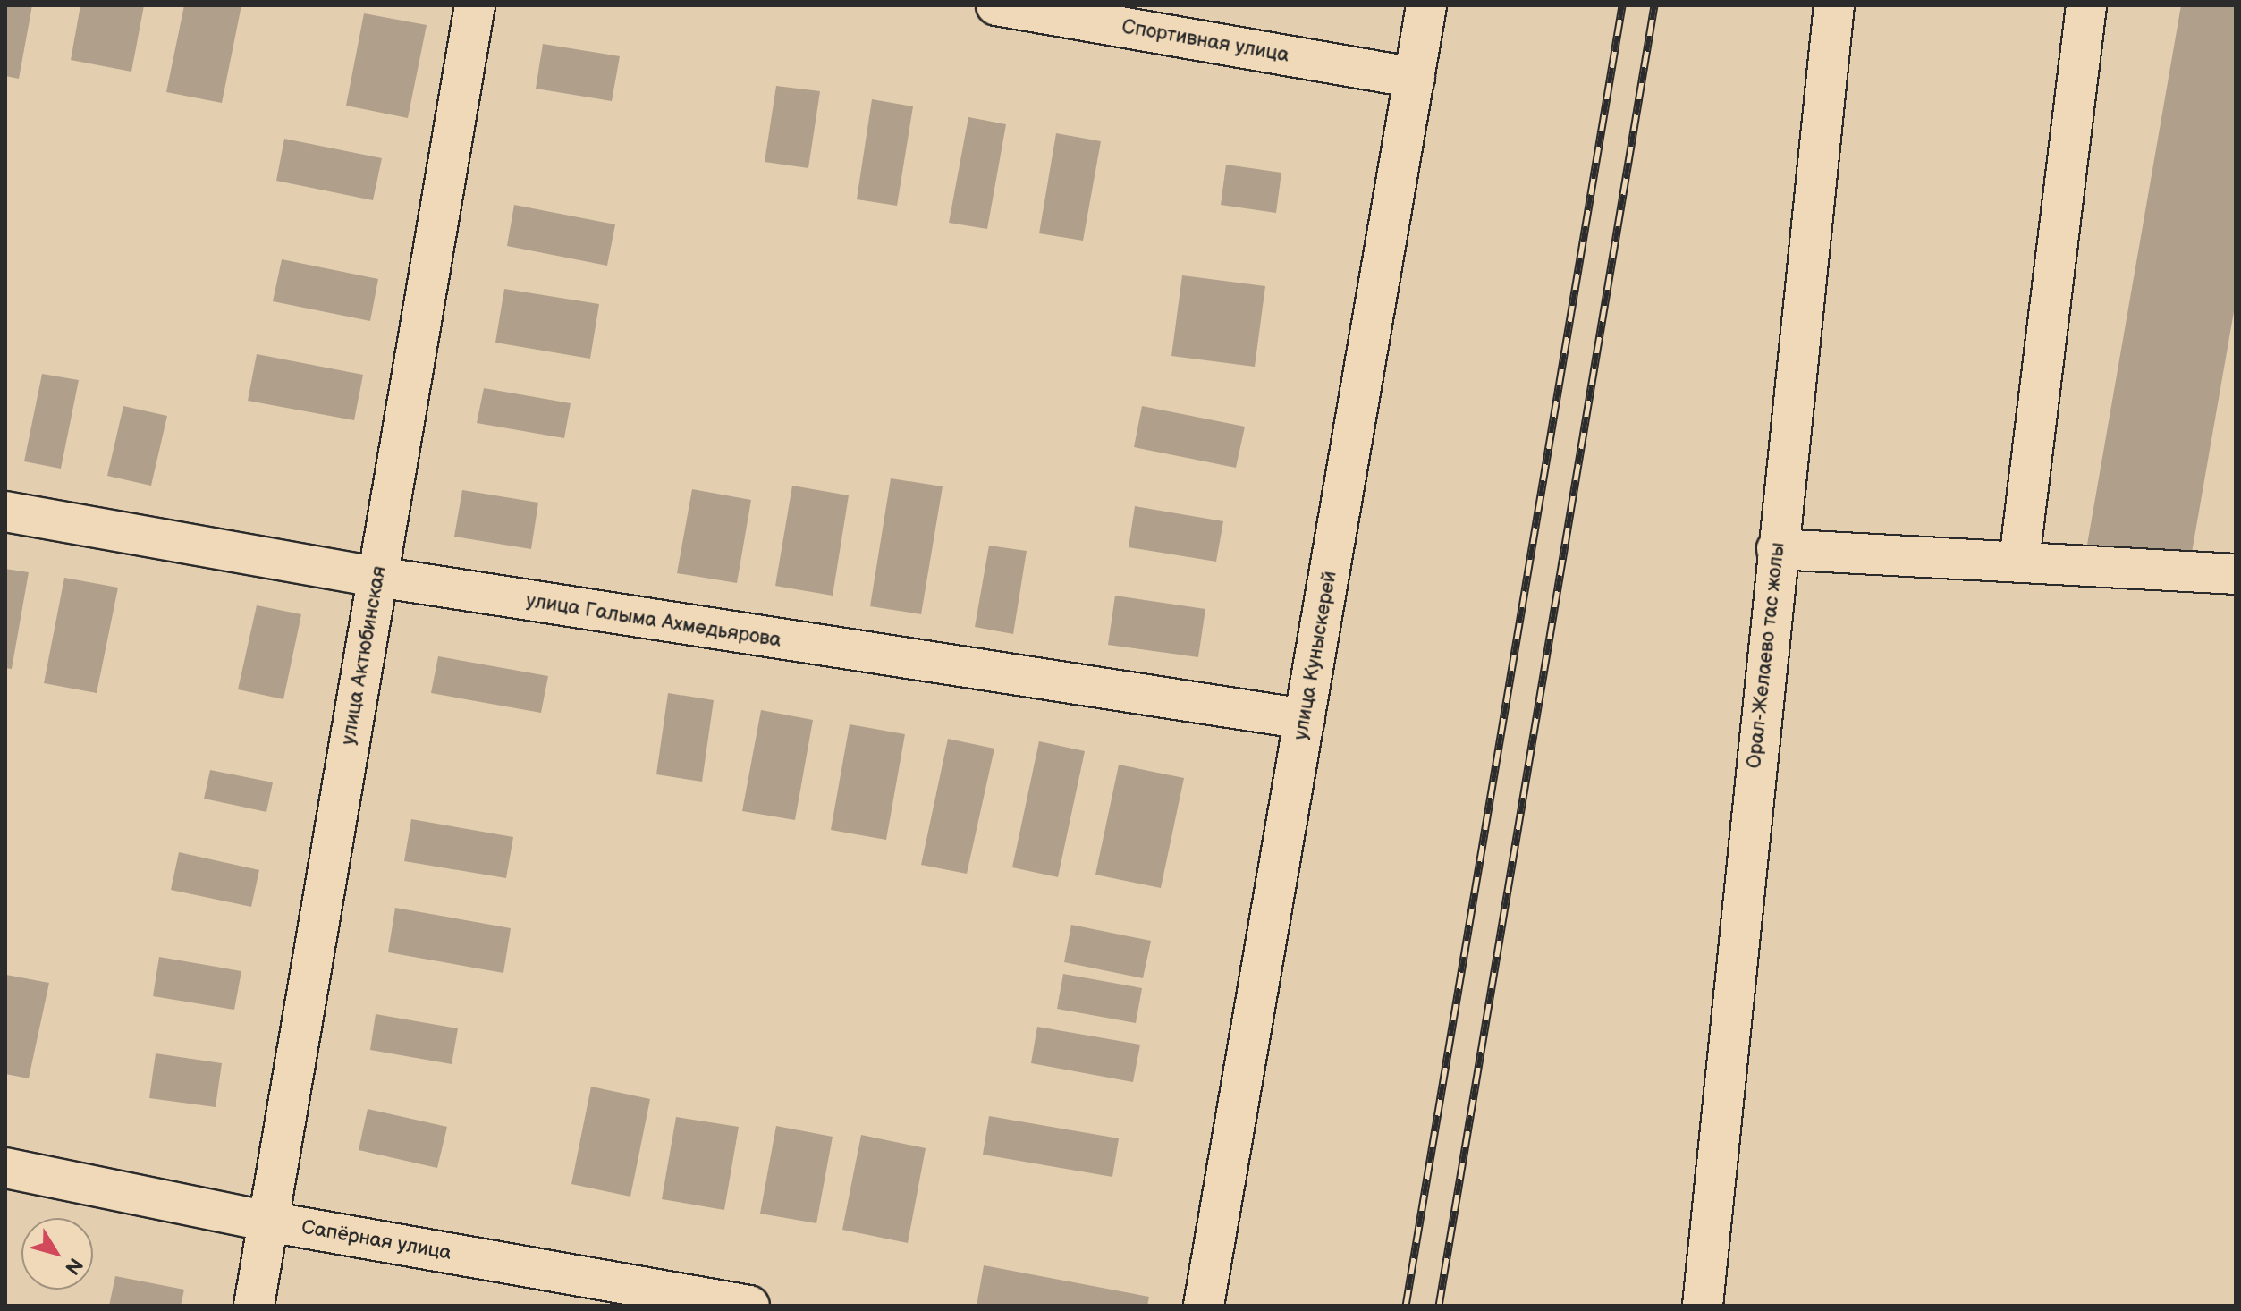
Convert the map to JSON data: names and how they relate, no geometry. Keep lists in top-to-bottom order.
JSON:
{
  "streets": {
    "street": [
      "Спортивная улица",
      "улица Галыма Ахмедьярова",
      "улица Актюбинская",
      "улица Куныскерей",
      "Орал-Желаево тас жолы",
      "Сапёрная улица"
    ]
  },
  "crossings": [
    ["Спортивная улица", "улица Куныскерей"],
    ["улица Галыма Ахмедьярова", "улица Актюбинская"],
    ["улица Галыма Ахмедьярова", "улица Куныскерей"],
    ["улица Актюбинская", "Сапёрная улица"]
  ],
  "north": "bottom right"
}
